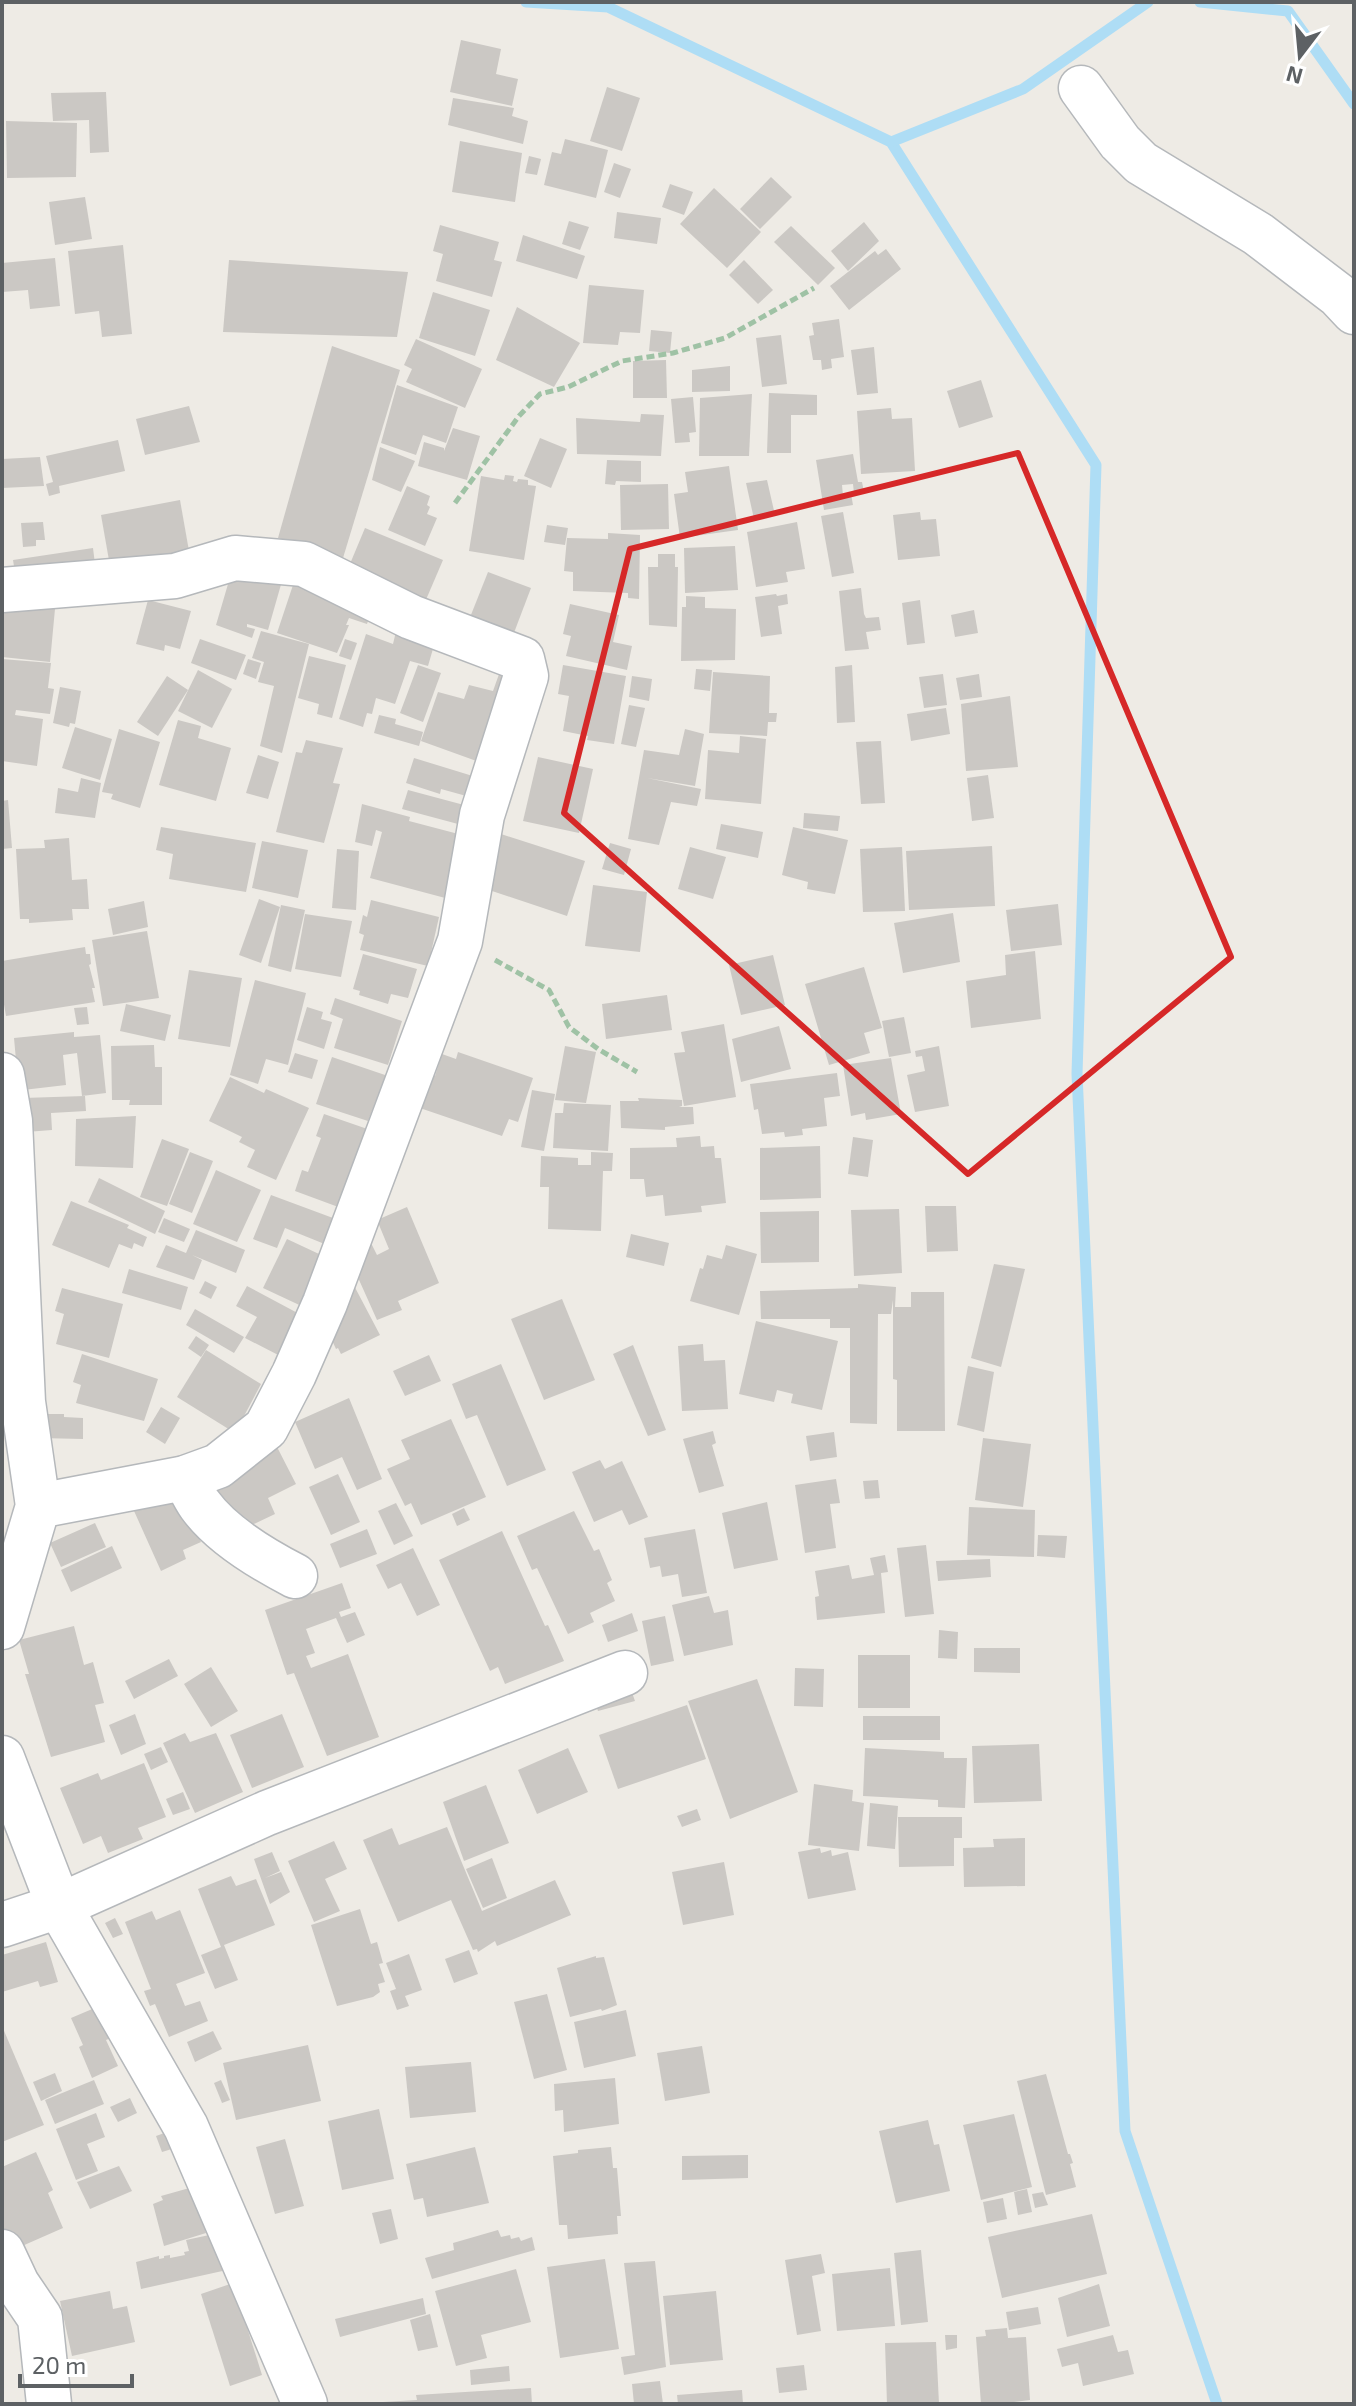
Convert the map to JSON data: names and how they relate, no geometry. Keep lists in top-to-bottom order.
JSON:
{
  "scale_bar": "20 m",
  "north": "bottom"
}
